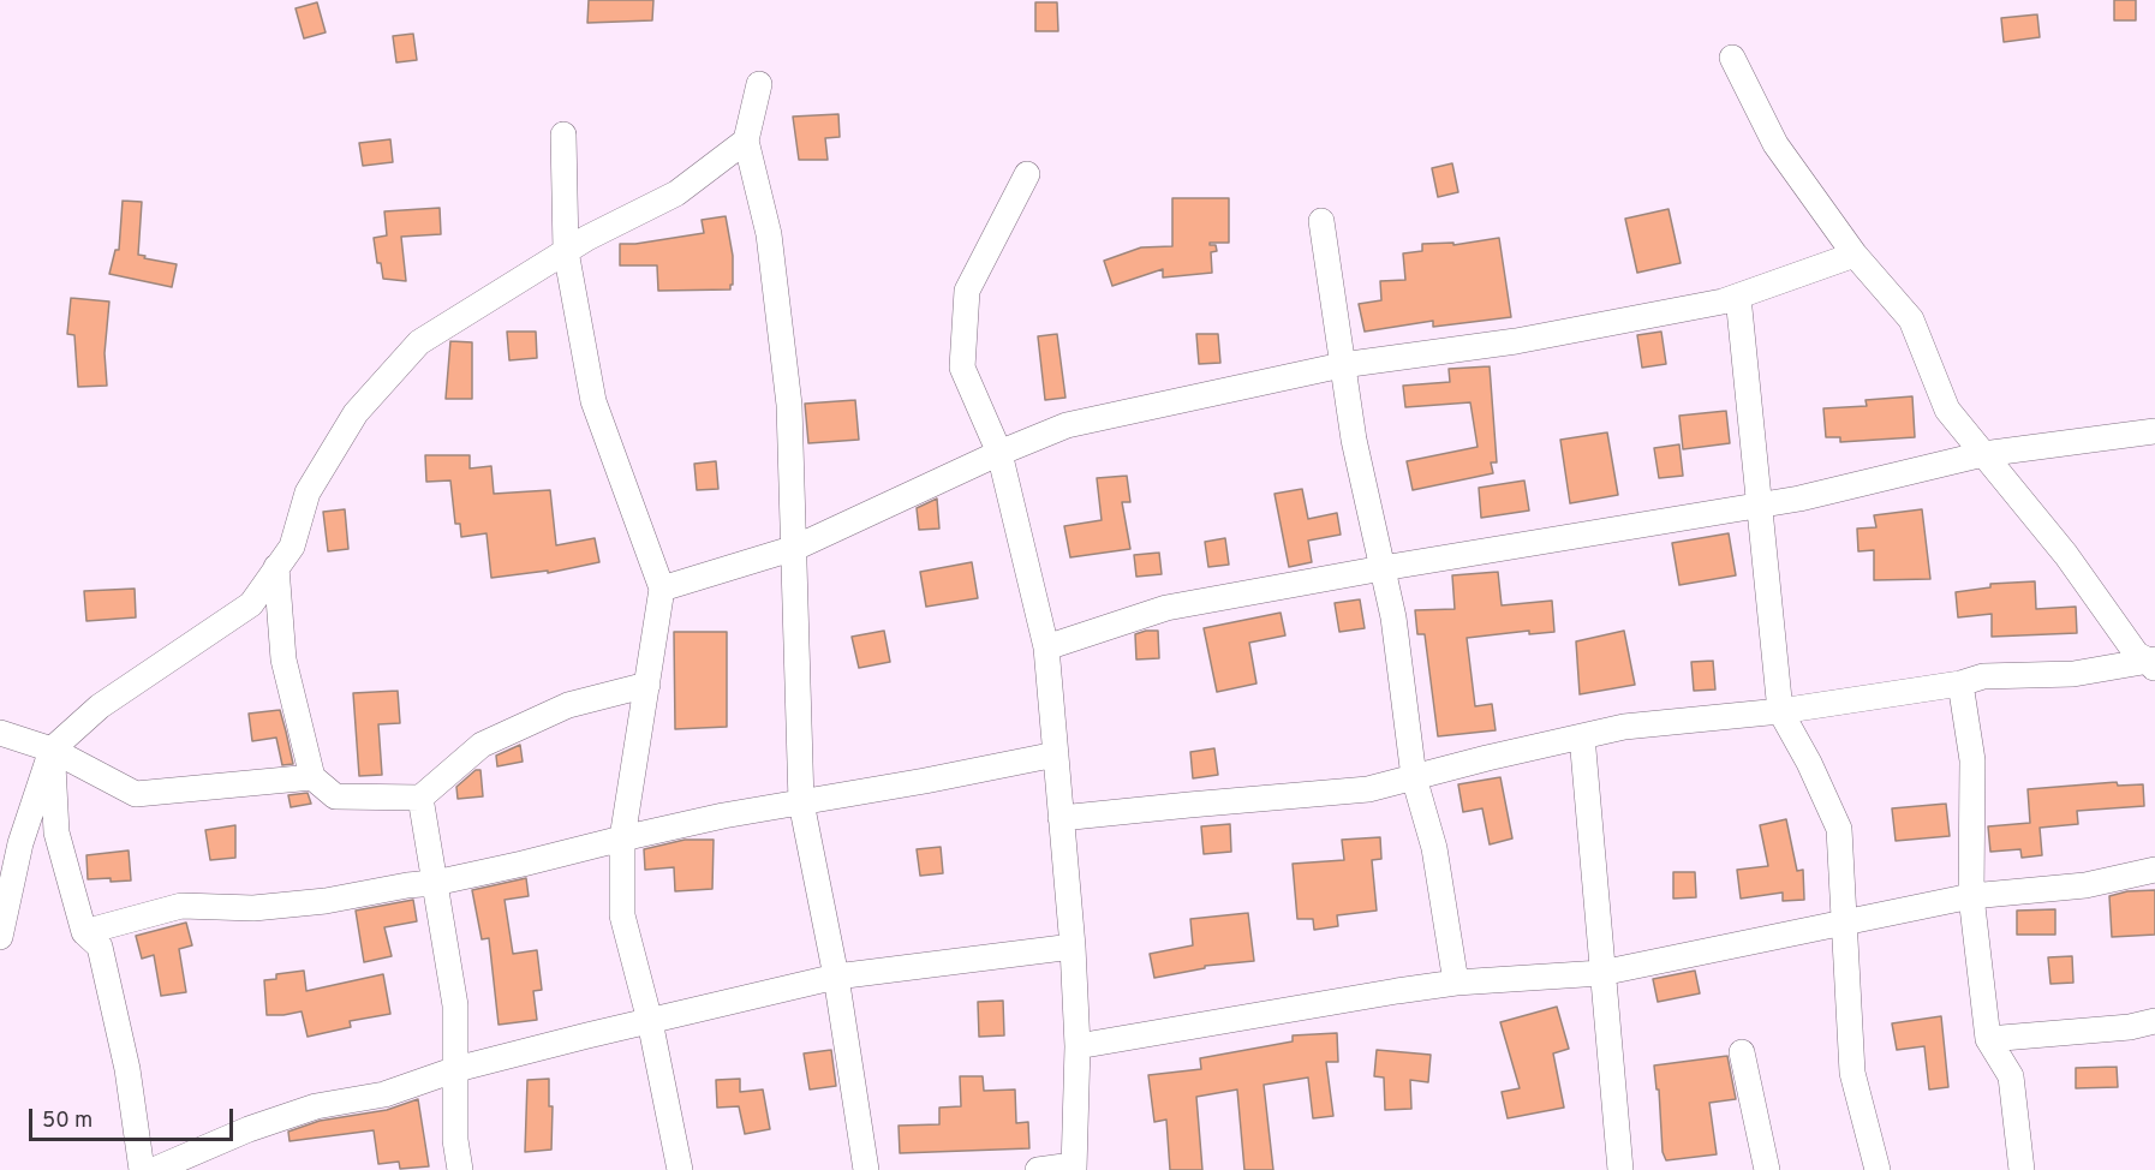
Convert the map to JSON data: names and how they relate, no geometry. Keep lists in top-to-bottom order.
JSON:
{
  "scale_bar": "50 m"
}
